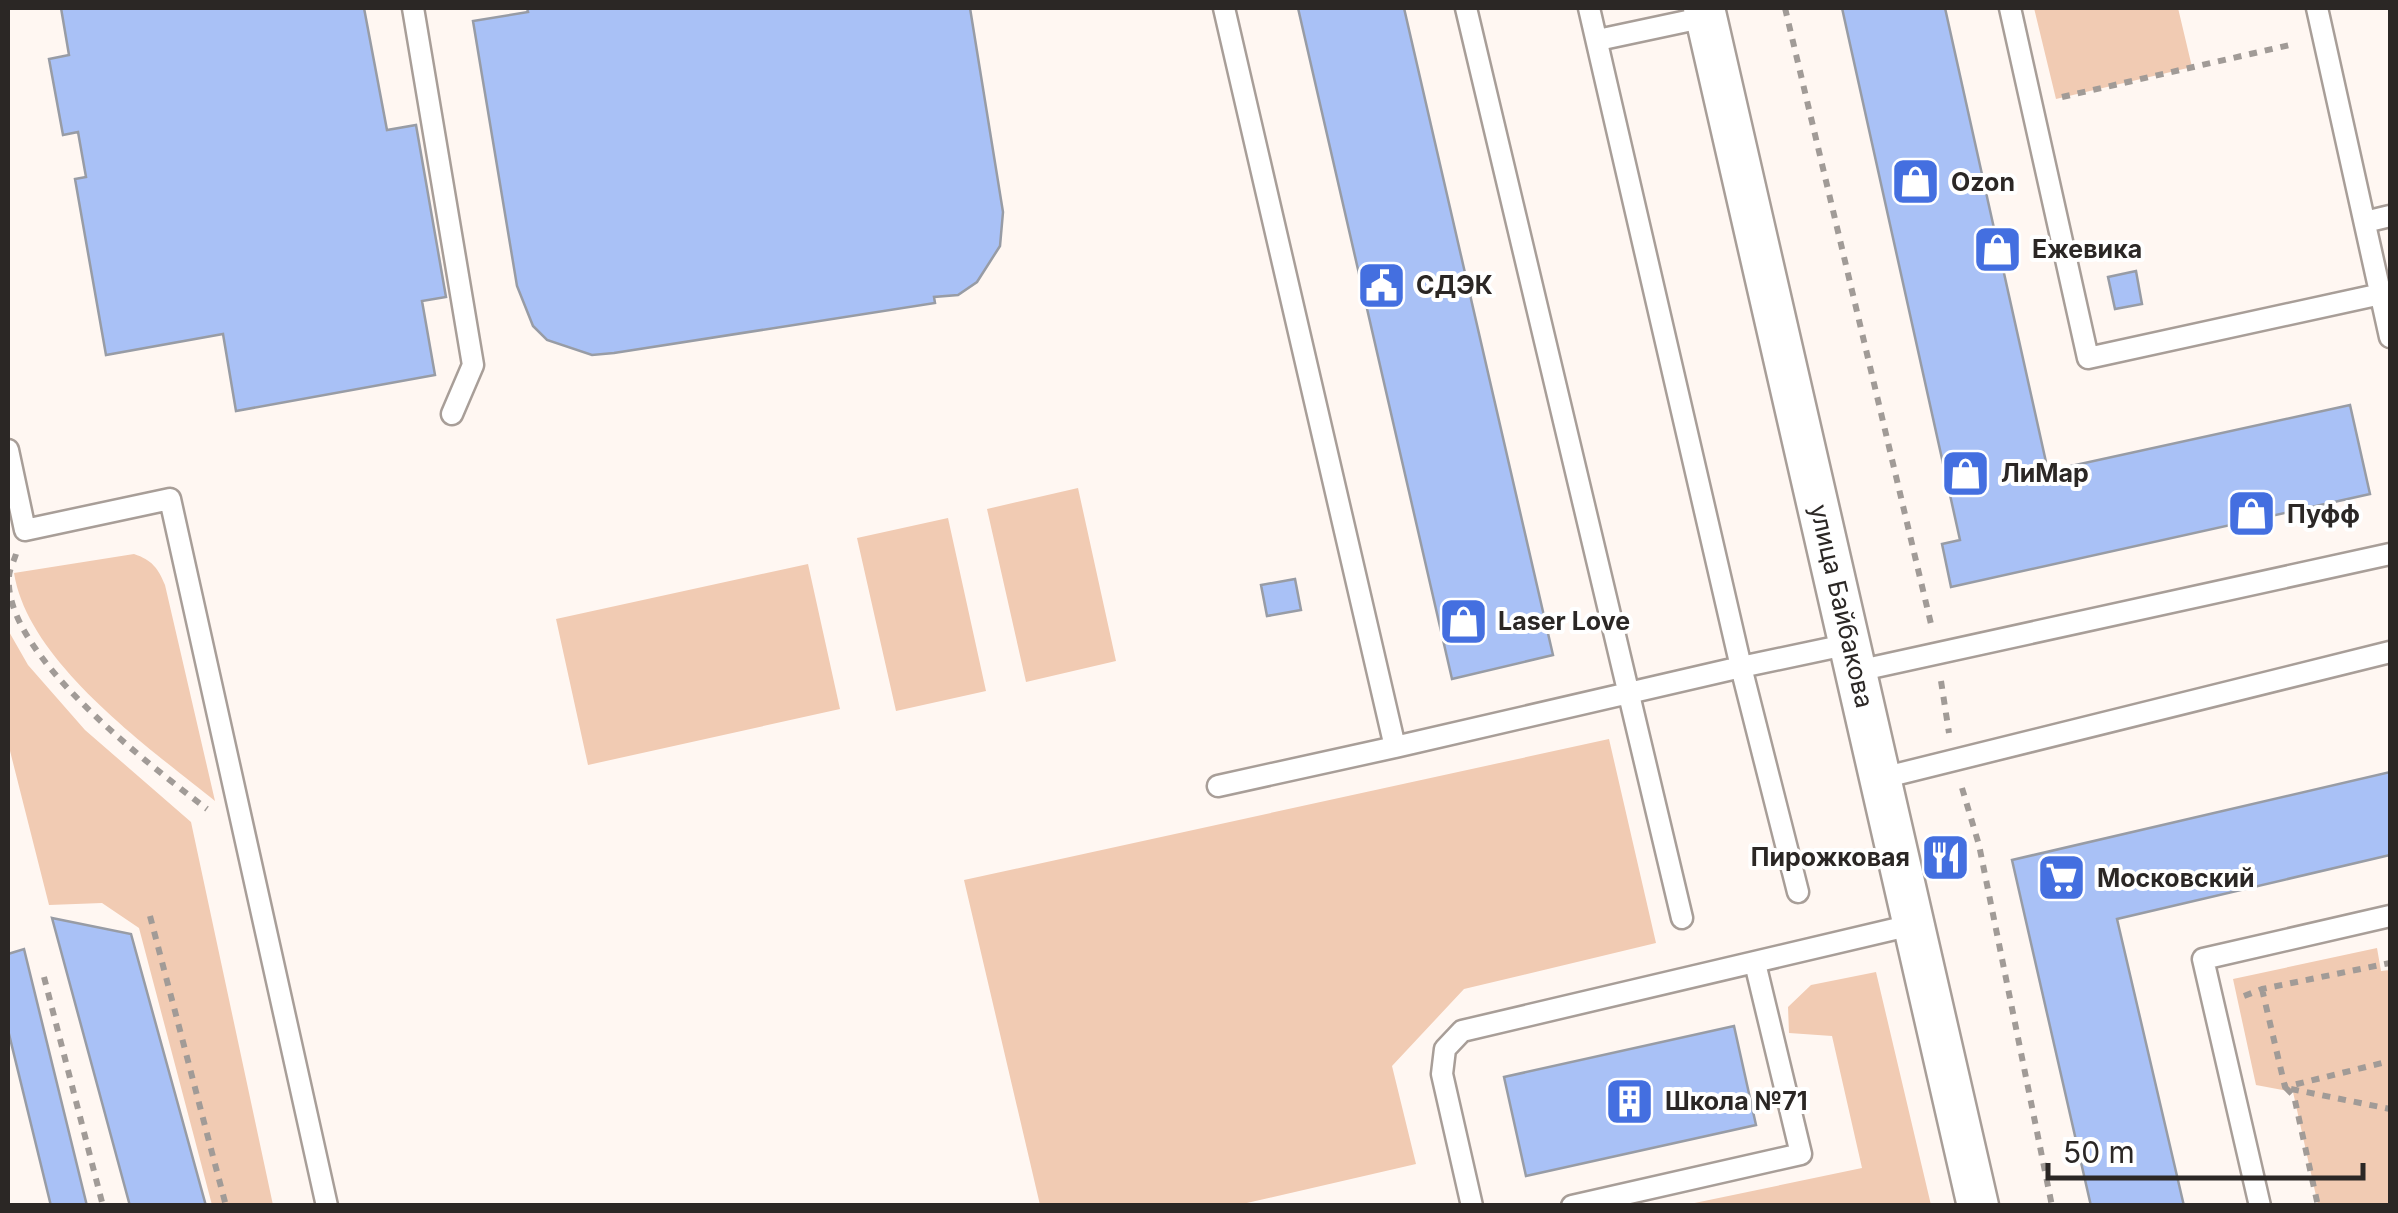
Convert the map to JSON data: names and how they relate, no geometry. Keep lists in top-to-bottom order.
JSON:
{
  "streets": {
    "street": ["улица Байбакова"]
  },
  "places": {
    "shop": [
      "Ozon",
      "Ежевика",
      "ЛиМар",
      "Пуфф",
      "Laser Love"
    ],
    "public building": ["СДЭК"],
    "restaurant": ["Пирожковая"],
    "supermarket": ["Московский"],
    "building": ["Школа №71"]
  },
  "scale_bar": "50 m"
}
